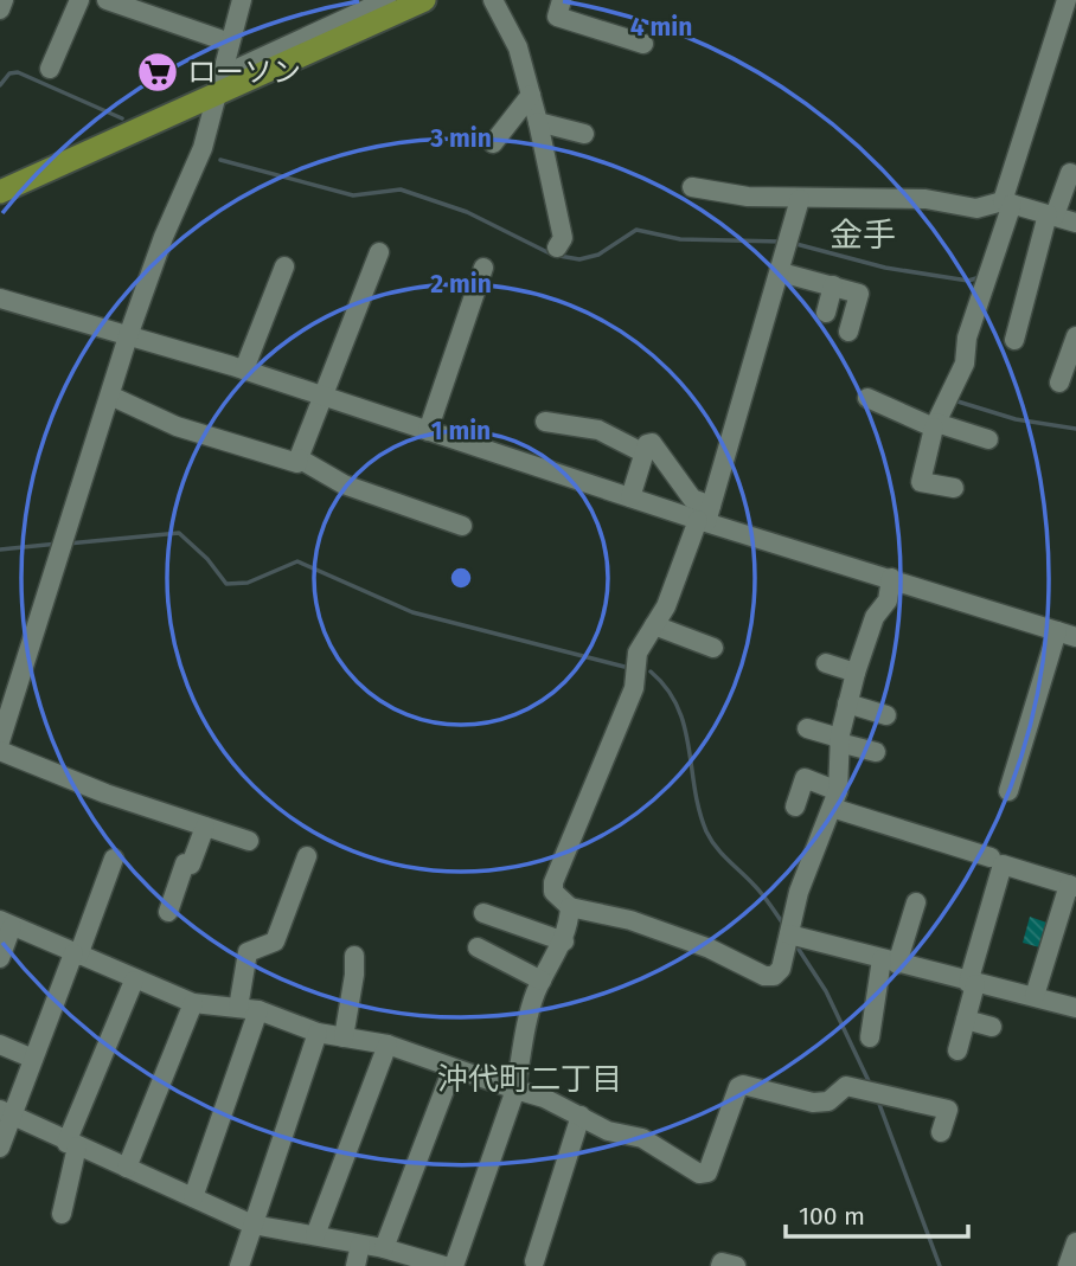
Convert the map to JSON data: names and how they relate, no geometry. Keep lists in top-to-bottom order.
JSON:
{
  "districts": ["金手", "沖代町二丁目"],
  "places": {
    "supermarket": ["ローソン"]
  },
  "scale_bar": "100 m",
  "rings": [
    "4 min",
    "3 min",
    "2 min",
    "1 min"
  ]
}
